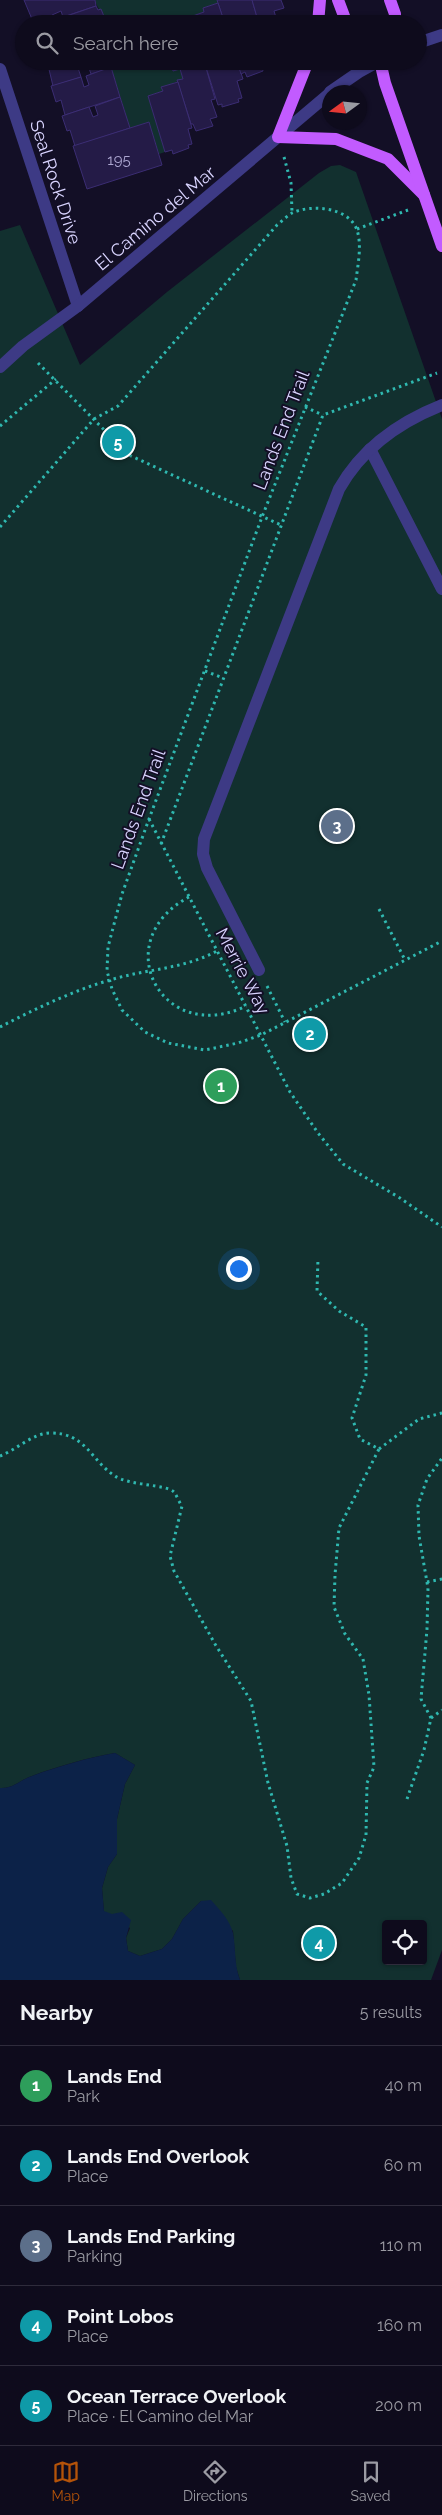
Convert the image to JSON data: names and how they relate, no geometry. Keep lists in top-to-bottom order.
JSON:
{
  "streets": {
    "street": ["Seal Rock Drive", "El Camino del Mar"],
    "path": ["Lands End Trail", "Merrie Way"]
  },
  "crossings": [
    ["Seal Rock Drive", "El Camino del Mar"],
    ["Lands End Trail", "Merrie Way"]
  ],
  "house_numbers": ["195"],
  "north": "left",
  "page": {
    "search": "Search here",
    "pins": [
      "5",
      "3",
      "2",
      "1",
      "4"
    ],
    "heading": ["Nearby", "5 results"],
    "list": [
      {
        "mark": "1",
        "name": "Lands End",
        "note": "Park",
        "value": "40 m"
      },
      {
        "mark": "2",
        "name": "Lands End Overlook",
        "note": "Place",
        "value": "60 m"
      },
      {
        "mark": "3",
        "name": "Lands End Parking",
        "note": "Parking",
        "value": "110 m"
      },
      {
        "mark": "4",
        "name": "Point Lobos",
        "note": "Place",
        "value": "160 m"
      },
      {
        "mark": "5",
        "name": "Ocean Terrace Overlook",
        "note": "Place · El Camino del Mar",
        "value": "200 m"
      }
    ],
    "nav": ["Map", "Directions", "Saved"]
  }
}
